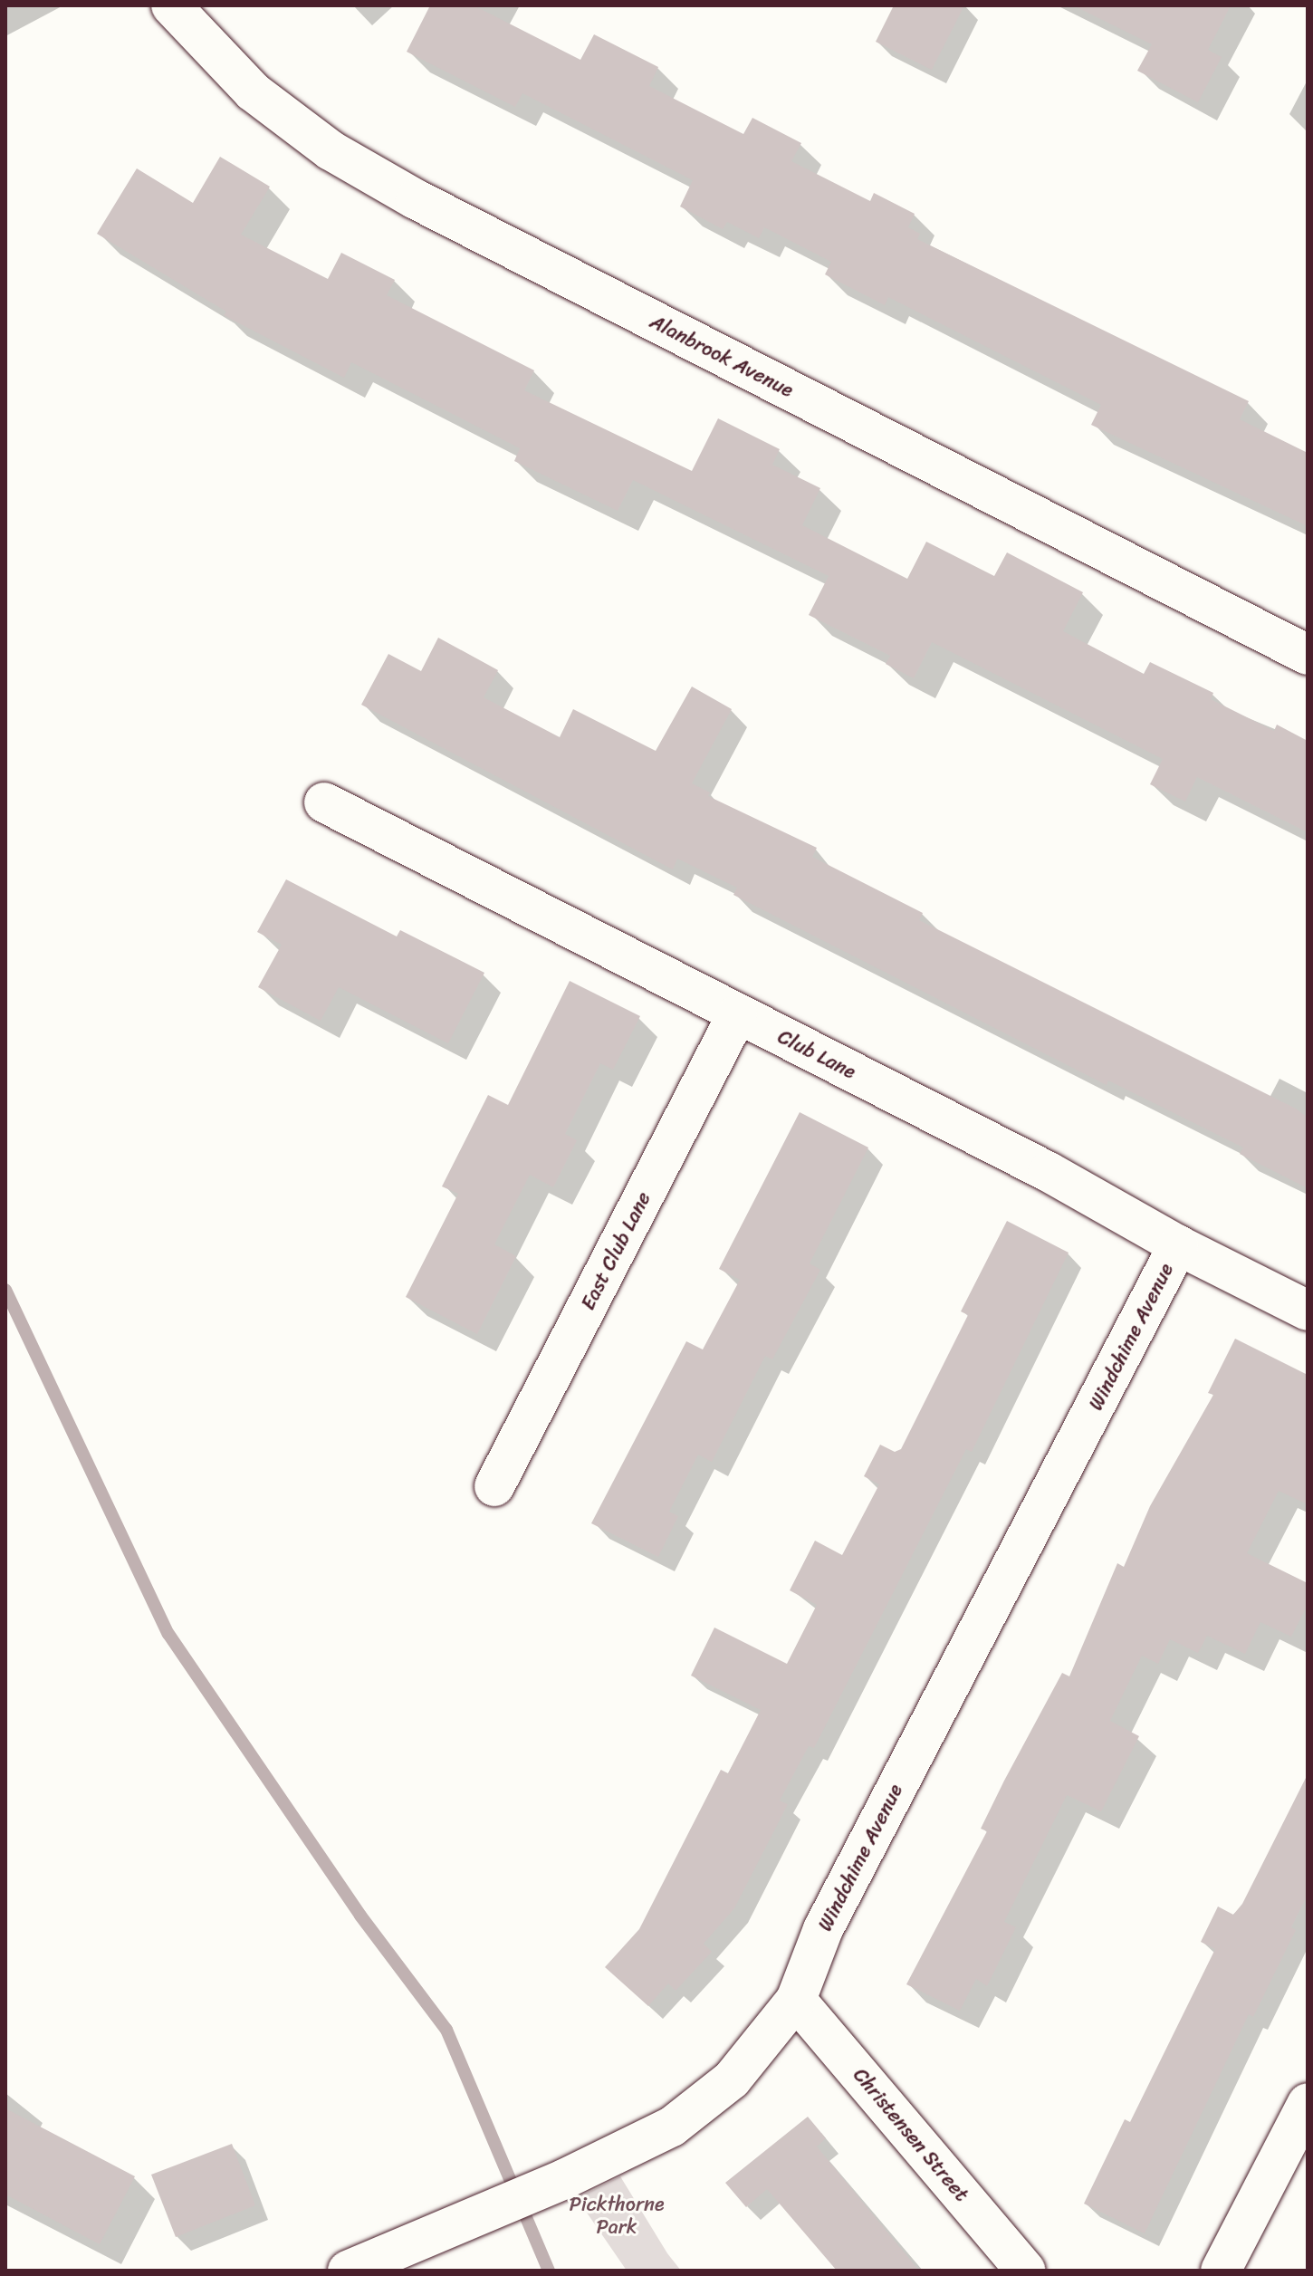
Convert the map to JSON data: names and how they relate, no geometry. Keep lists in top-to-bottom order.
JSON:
{
  "streets": {
    "street": [
      "Alanbrook Avenue",
      "Club Lane",
      "East Club Lane",
      "Windchime Avenue",
      "Christensen Street"
    ]
  },
  "crossings": [
    ["Club Lane", "East Club Lane"],
    ["Club Lane", "Windchime Avenue"],
    ["Windchime Avenue", "Christensen Street"]
  ],
  "parks": ["Pickthorne Park"]
}
